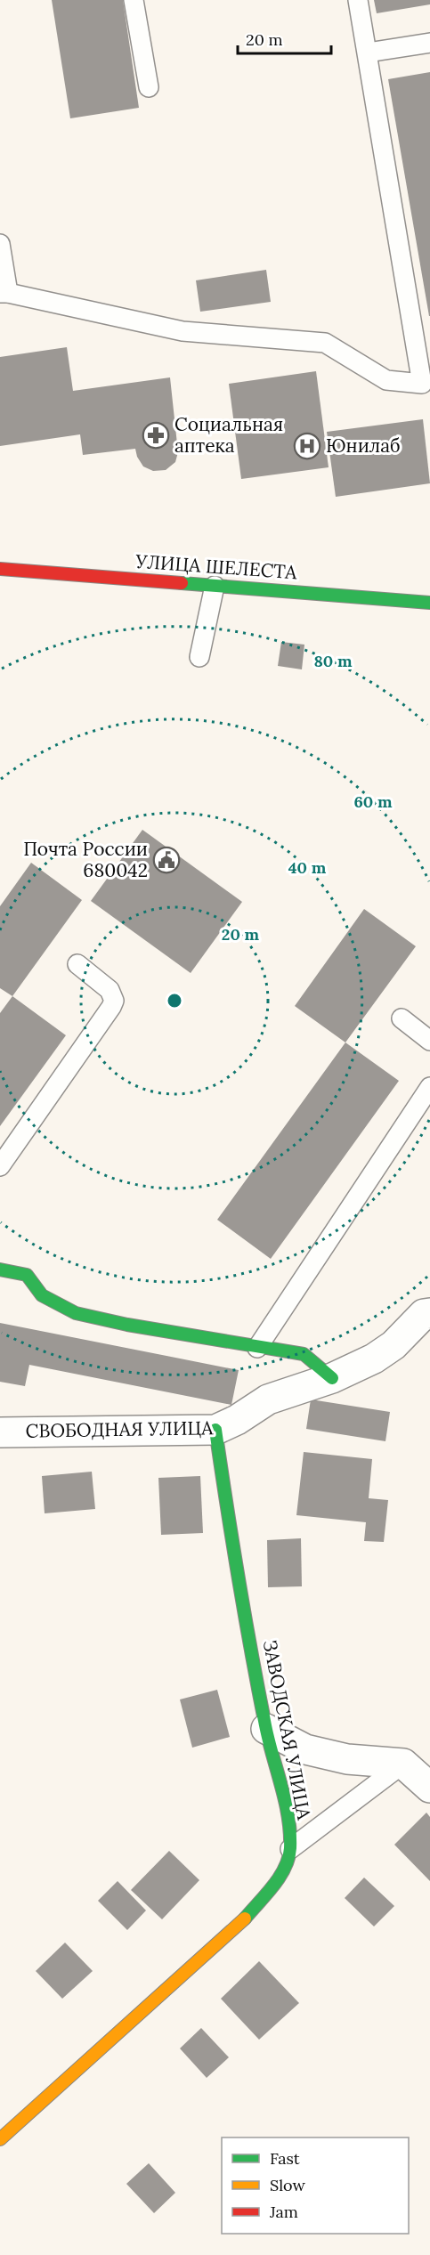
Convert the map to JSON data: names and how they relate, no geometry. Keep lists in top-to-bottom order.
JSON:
{
  "streets": {
    "street": ["УЛИЦА ШЕЛЕСТА", "СВОБОДНАЯ УЛИЦА", "ЗАВОДСКАЯ УЛИЦА"]
  },
  "crossings": [
    ["СВОБОДНАЯ УЛИЦА", "ЗАВОДСКАЯ УЛИЦА"]
  ],
  "places": {
    "pharmacy": ["Социальная аптека"],
    "hospital": ["Юнилаб"],
    "public building": ["Почта России 680042"]
  },
  "legend": ["Fast", "Slow", "Jam"],
  "scale_bar": "20 m",
  "rings": [
    "80 m",
    "60 m",
    "40 m",
    "20 m"
  ]
}
